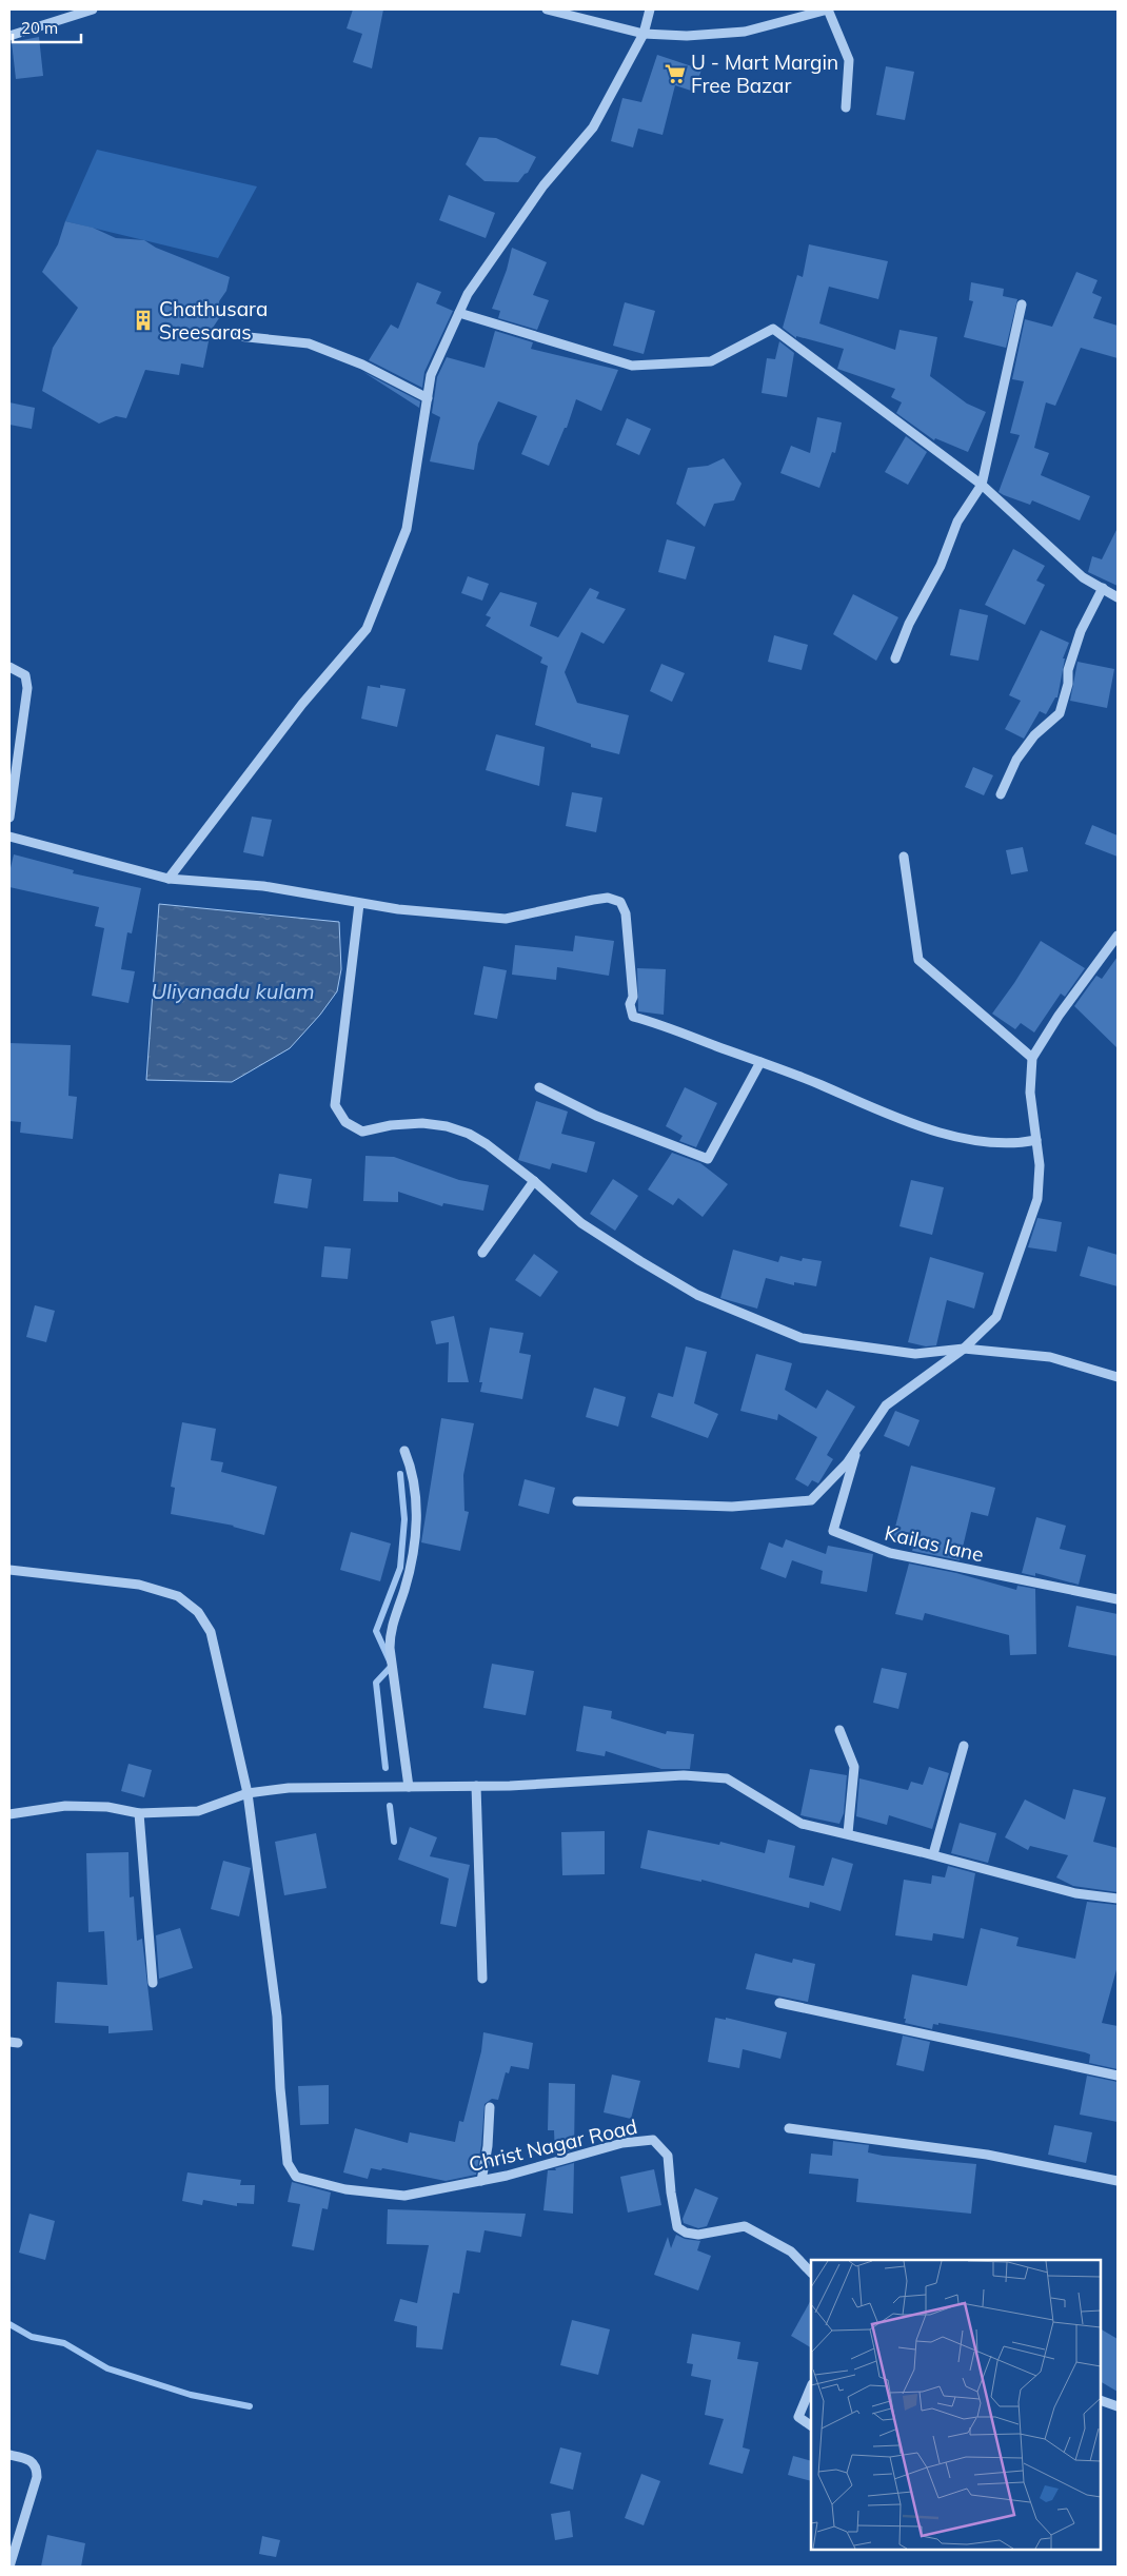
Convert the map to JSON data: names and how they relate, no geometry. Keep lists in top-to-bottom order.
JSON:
{
  "streets": {
    "street": ["Kailas lane", "Christ Nagar Road"]
  },
  "water": ["Uliyanadu kulam"],
  "places": {
    "supermarket": ["U - Mart Margin Free Bazar"],
    "building": ["Chathusara Sreesaras"]
  },
  "scale_bar": "20 m"
}
